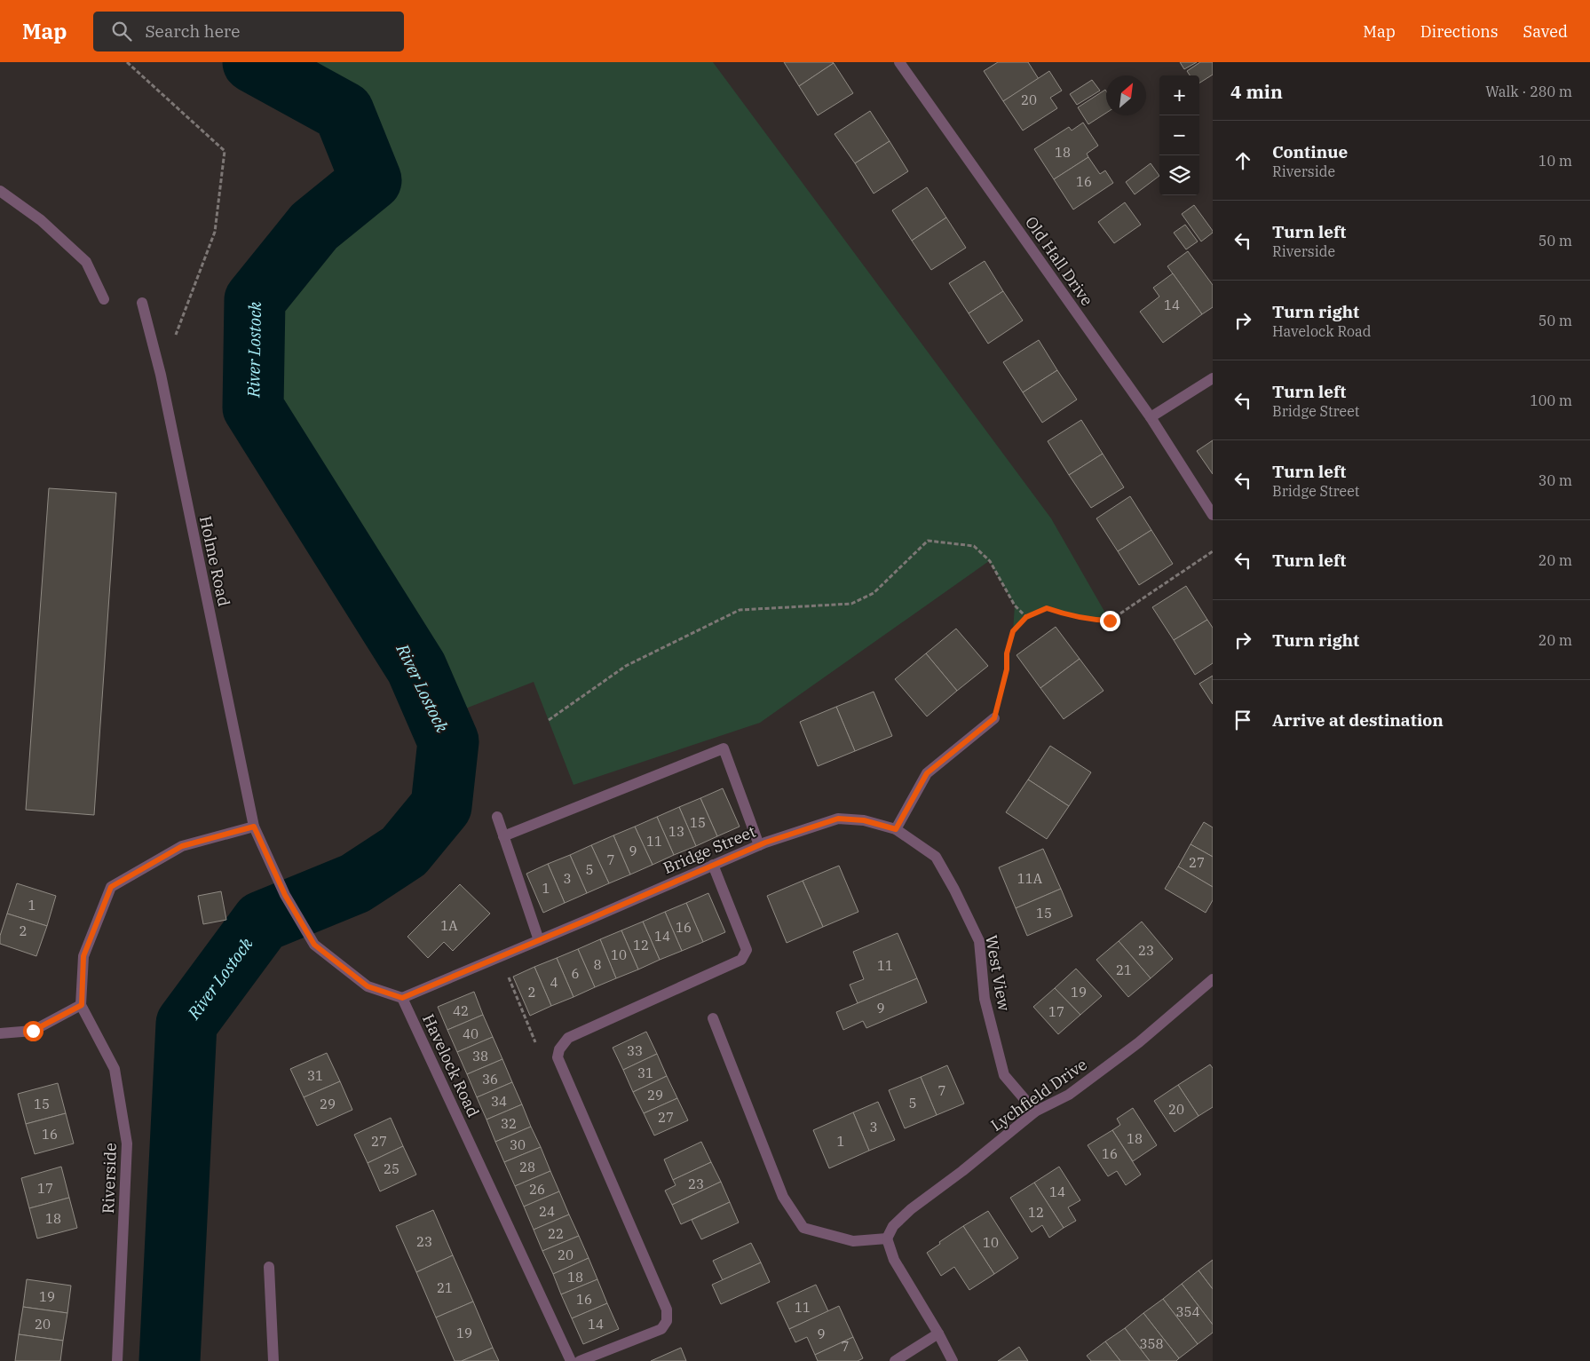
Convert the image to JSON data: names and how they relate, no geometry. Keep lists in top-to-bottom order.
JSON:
{
  "streets": {
    "street": [
      "Old Hall Drive",
      "Holme Road",
      "Bridge Street",
      "West View",
      "Havelock Road",
      "Lychfield Drive",
      "Riverside"
    ]
  },
  "crossings": [
    ["Holme Road", "Riverside"],
    ["Bridge Street", "West View"],
    ["Bridge Street", "Havelock Road"],
    ["West View", "Lychfield Drive"]
  ],
  "water": ["River Lostock"],
  "house_numbers": [
    "20",
    "18",
    "16",
    "14",
    "15",
    "13",
    "11",
    "9",
    "7",
    "27",
    "5",
    "3",
    "11A",
    "1",
    "1",
    "15",
    "1A",
    "16",
    "2",
    "14",
    "12",
    "23",
    "10",
    "8",
    "11",
    "21",
    "6",
    "4",
    "2",
    "19",
    "9",
    "42",
    "17",
    "40",
    "33",
    "38",
    "31",
    "31",
    "36",
    "7",
    "29",
    "34",
    "5",
    "15",
    "29",
    "20",
    "27",
    "32",
    "3",
    "16",
    "18",
    "27",
    "1",
    "30",
    "16",
    "28",
    "25",
    "23",
    "17",
    "26",
    "14",
    "24",
    "12",
    "18",
    "22",
    "23",
    "10",
    "20",
    "18",
    "21",
    "19",
    "16",
    "11",
    "354",
    "20",
    "14",
    "19",
    "9",
    "358",
    "7"
  ],
  "north": "top right",
  "page": {
    "header": "Map",
    "search": "Search here",
    "nav": ["Map", "Directions", "Saved"],
    "heading": ["4 min", "Walk · 280 m"],
    "map_buttons": ["+", "−"],
    "list": [
      ["Continue", "Riverside", "10 m"],
      ["Turn left", "Riverside", "50 m"],
      ["Turn right", "Havelock Road", "50 m"],
      ["Turn left", "Bridge Street", "100 m"],
      ["Turn left", "Bridge Street", "30 m"],
      ["Turn left", "20 m"],
      ["Turn right", "20 m"],
      "Arrive at destination"
    ]
  }
}
